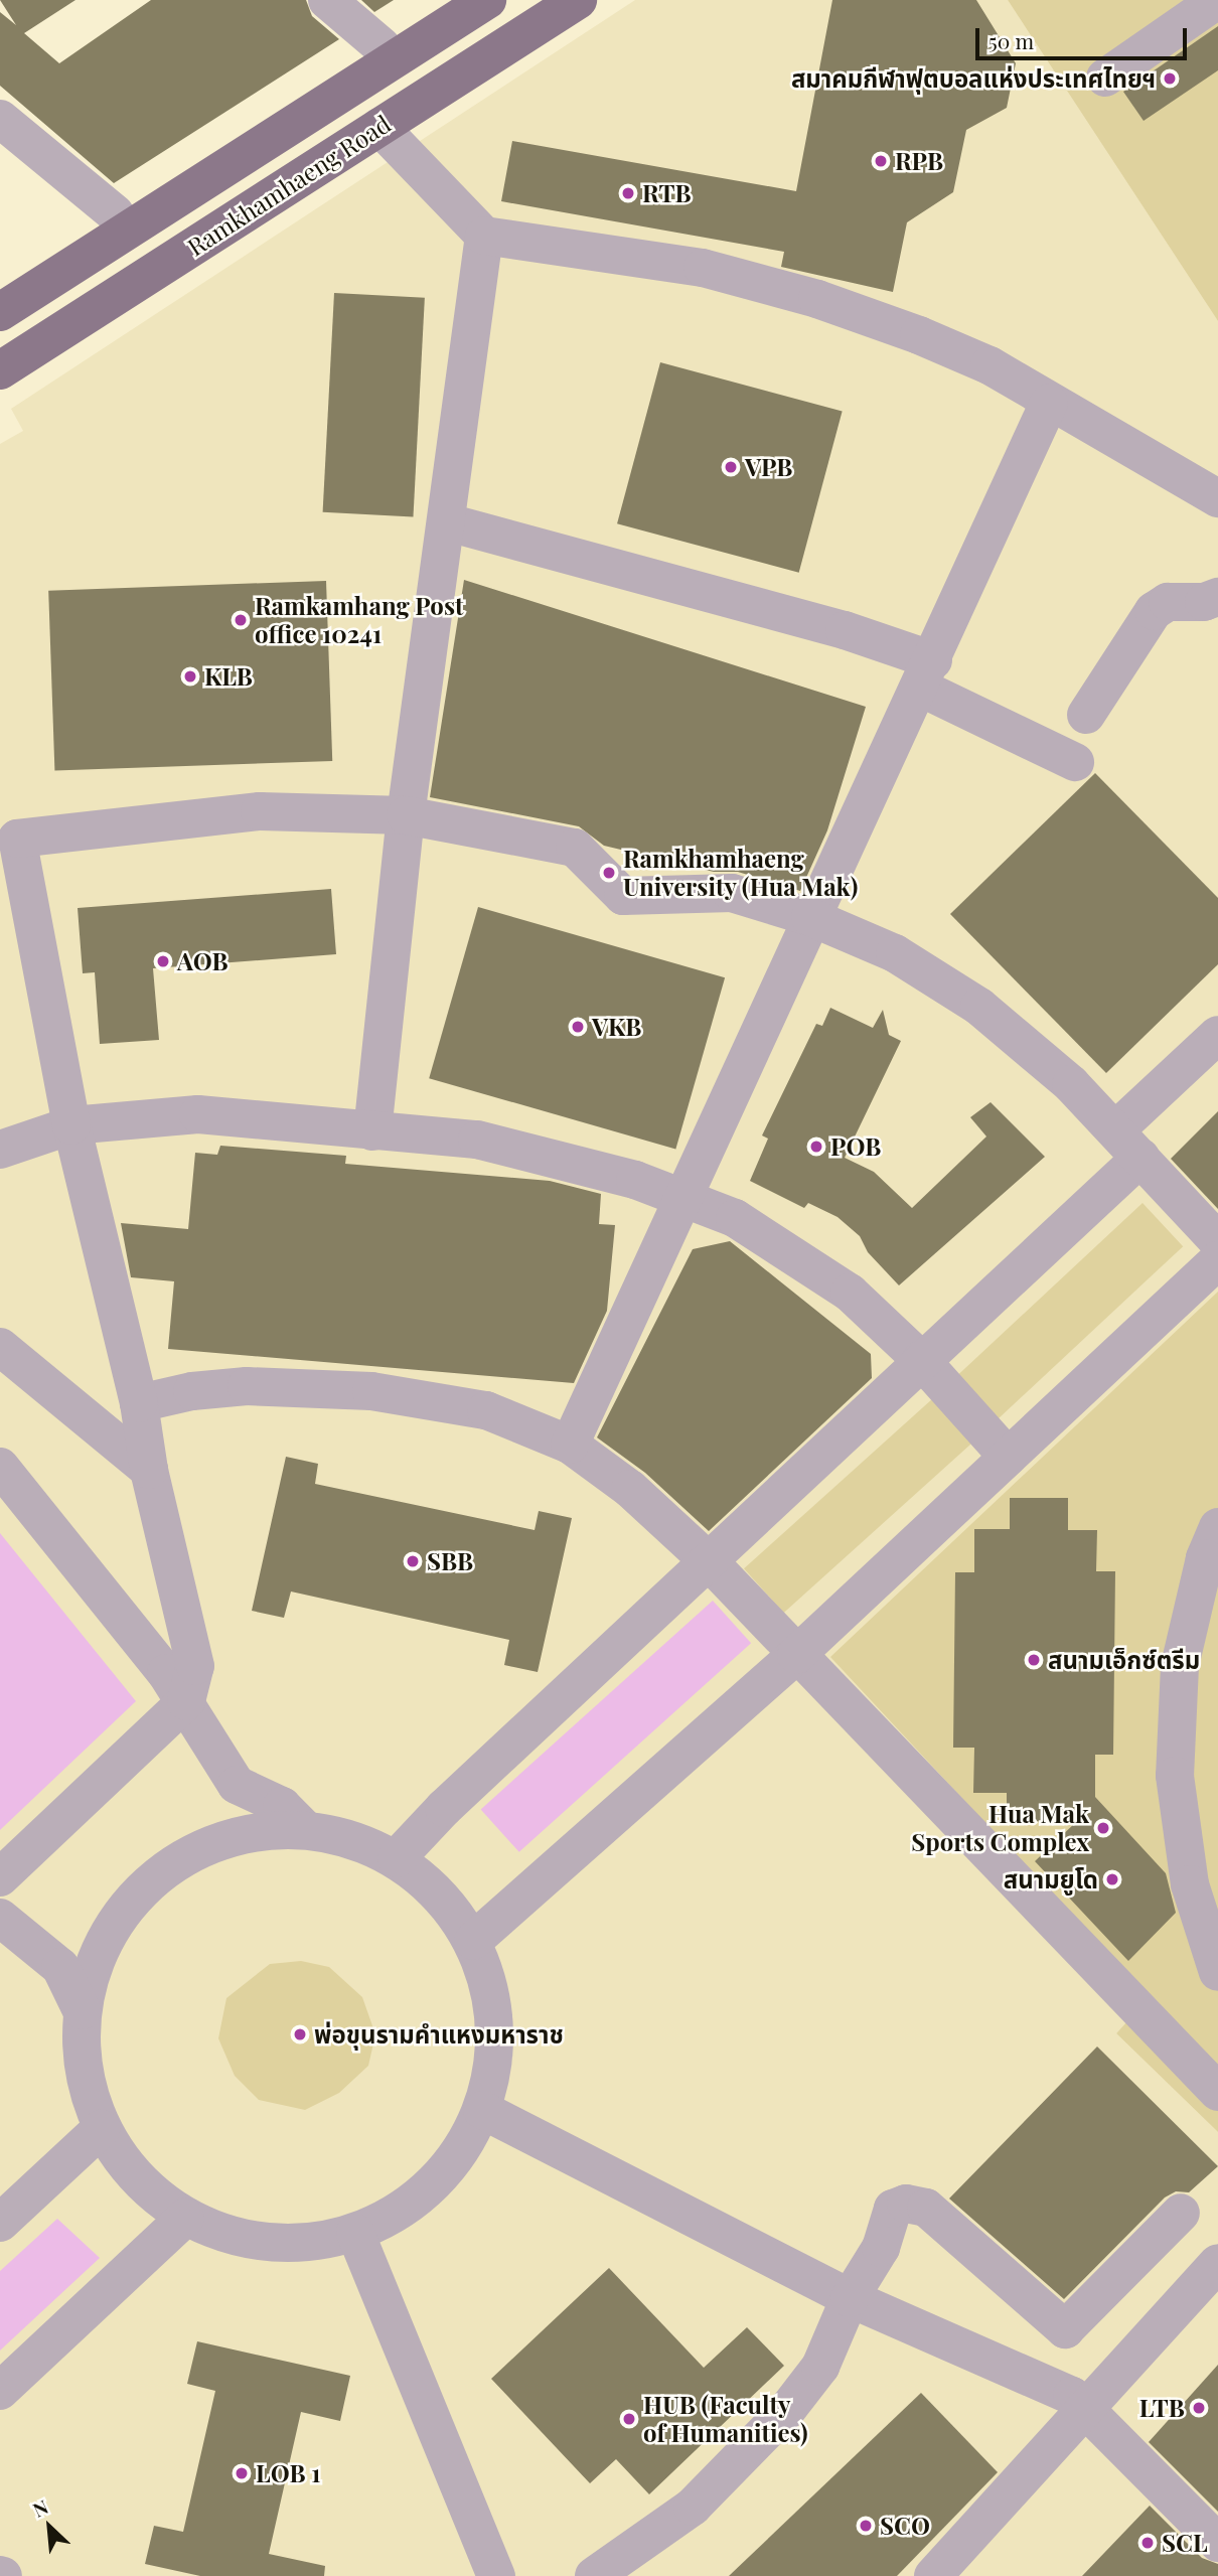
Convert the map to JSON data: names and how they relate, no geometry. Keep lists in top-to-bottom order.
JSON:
{
  "streets": {
    "main road": ["Ramkhamhaeng Road"]
  },
  "places": [
    "สมาคมกีฬาฟุตบอลแห่งประเทศไทยฯ",
    "RPB",
    "RTB",
    "VPB",
    "Ramkamhang Post office 10241",
    "KLB",
    "Ramkhamhaeng University (Hua Mak)",
    "AOB",
    "VKB",
    "POB",
    "SBB",
    "สนามเอ็กซ์ตรีม",
    "Hua Mak Sports Complex",
    "สนามยูโด",
    "พ่อขุนรามคำแหงมหาราช",
    "LTB",
    "HUB (Faculty of Humanities)",
    "LOB 1",
    "SCO",
    "SCL"
  ],
  "scale_bar": "50 m",
  "north": "top left"
}
